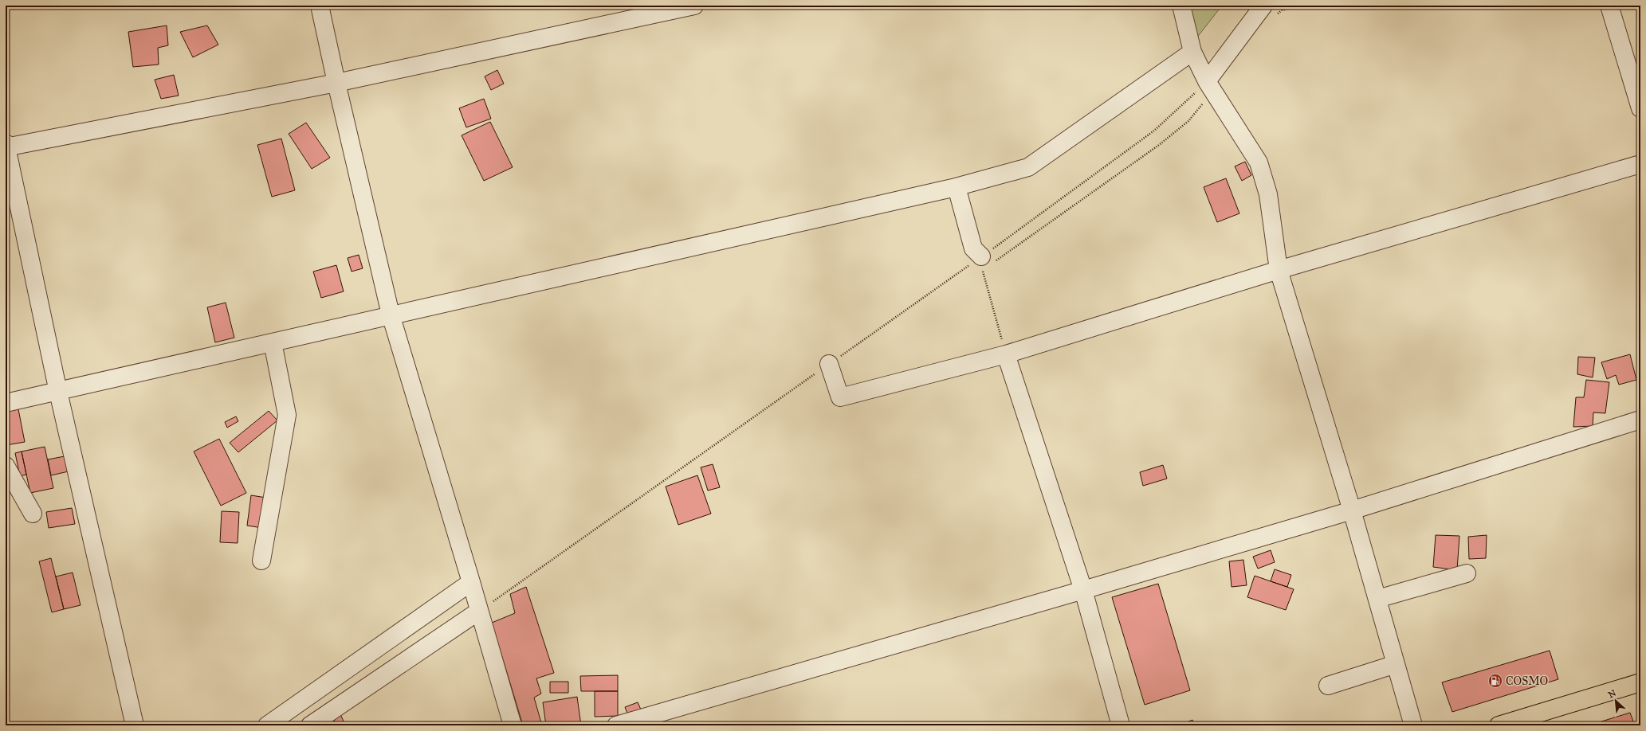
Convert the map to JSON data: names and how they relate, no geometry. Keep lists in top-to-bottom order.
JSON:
{
  "places": {
    "fuel station": ["COSMO"]
  },
  "north": "top left"
}
